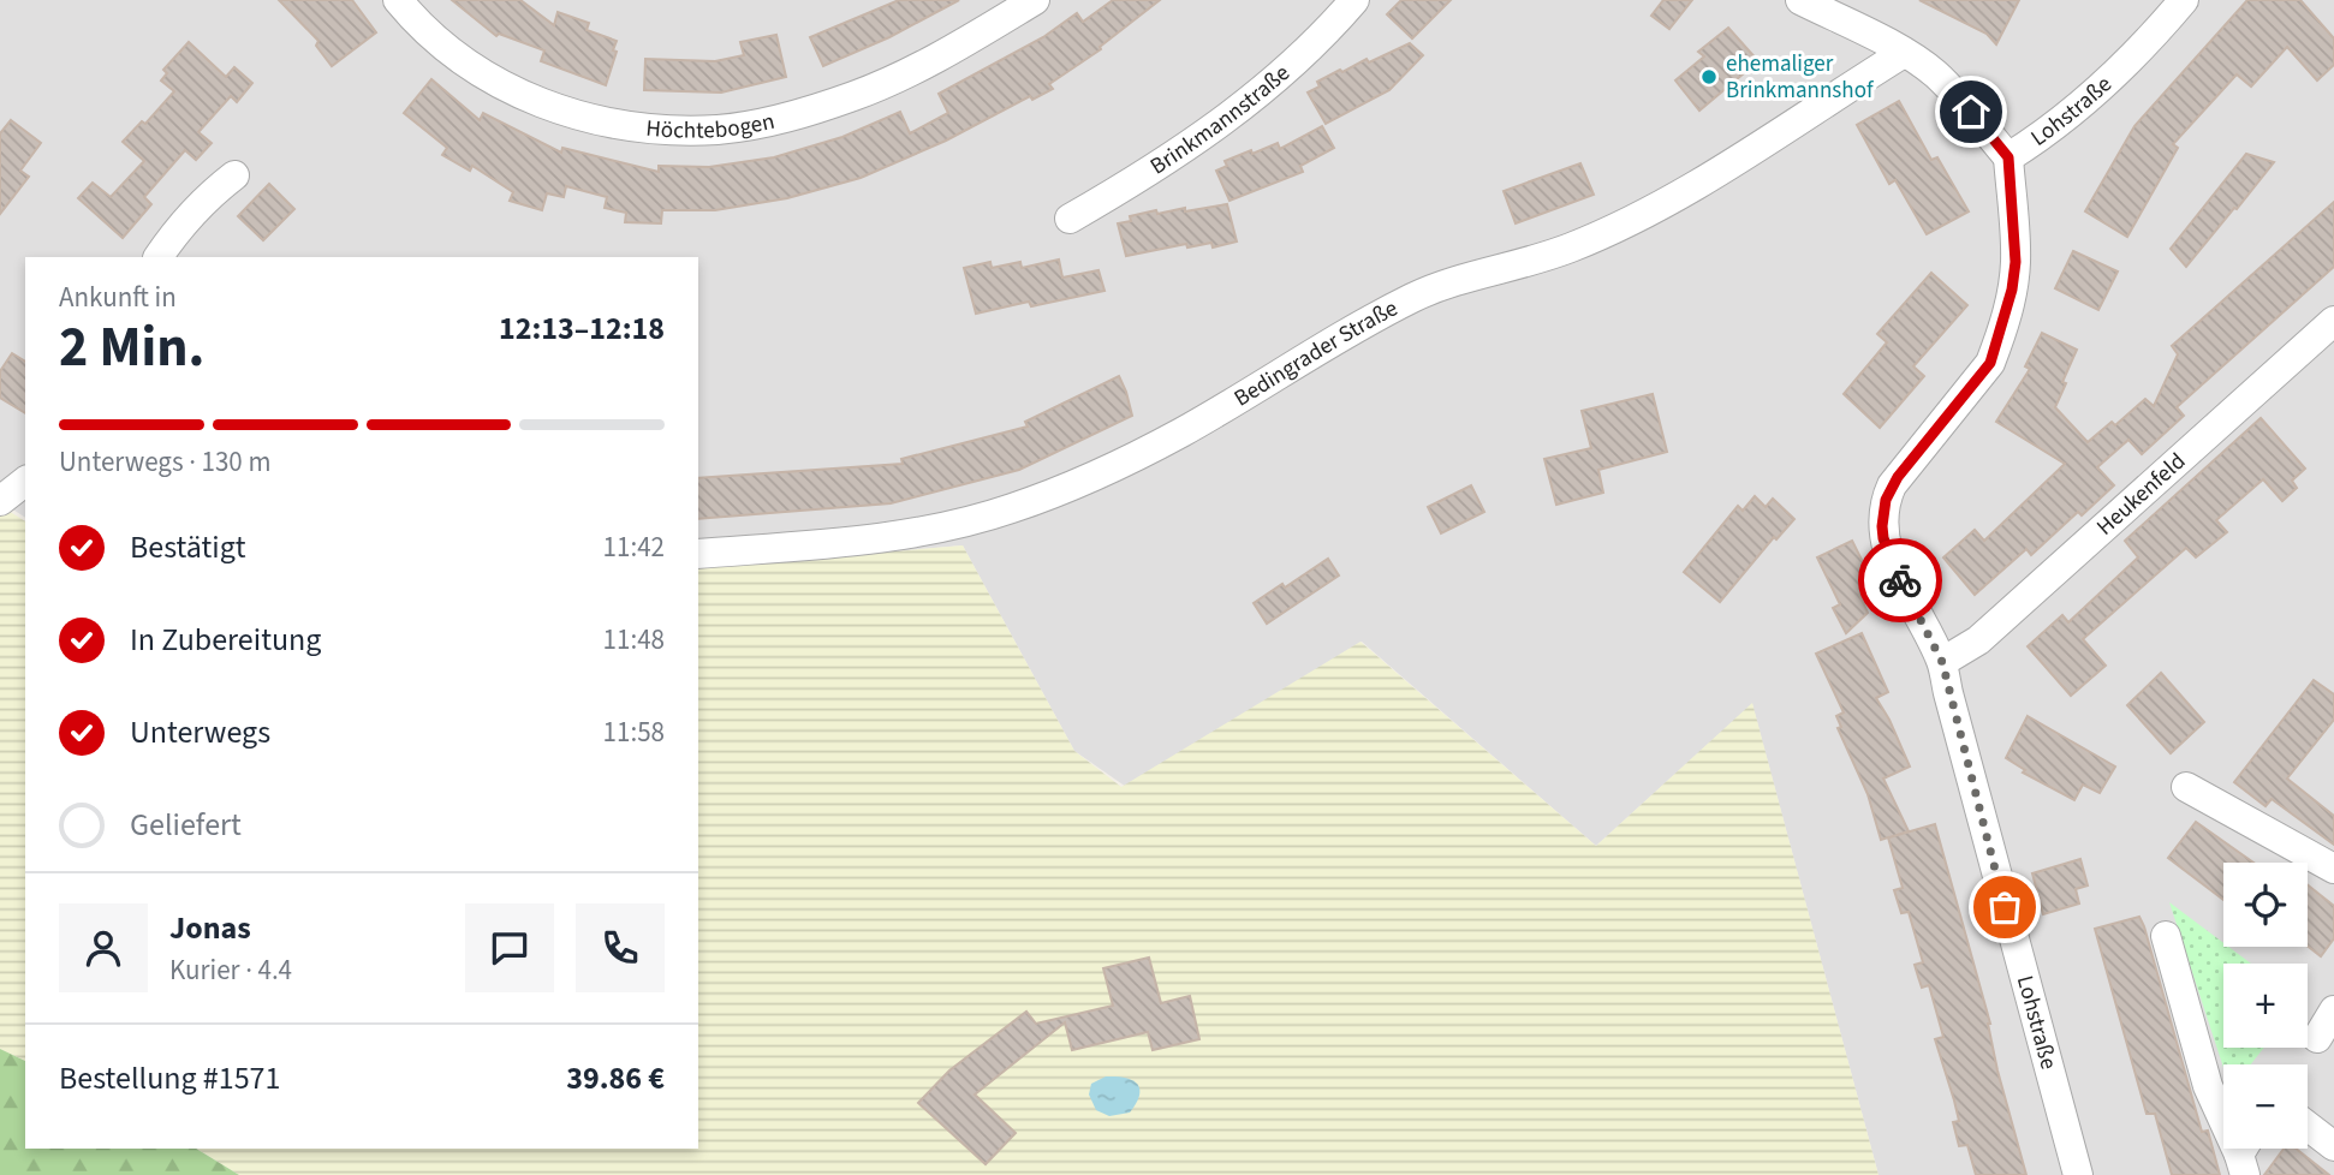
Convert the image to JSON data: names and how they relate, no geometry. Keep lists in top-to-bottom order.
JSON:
{
  "streets": {
    "street": [
      "Lohstraße",
      "Brinkmannstraße",
      "Höchtebogen",
      "Bedingrader Straße",
      "Heukenfeld"
    ]
  },
  "crossings": [
    ["Lohstraße", "Heukenfeld"]
  ],
  "places": ["ehemaliger Brinkmannshof"],
  "page": {
    "heading": ["2 Min.", "Ankunft in", "12:13–12:18"],
    "panel": [
      "Jonas",
      "Kurier · 4.4",
      "Bestellung #1571",
      "39.86 €"
    ],
    "bar": "Unterwegs · 130 m",
    "list": [
      ["Bestätigt", "11:42"],
      ["In Zubereitung", "11:48"],
      ["Unterwegs", "11:58"],
      "Geliefert"
    ],
    "map_buttons": ["+", "−"]
  }
}
